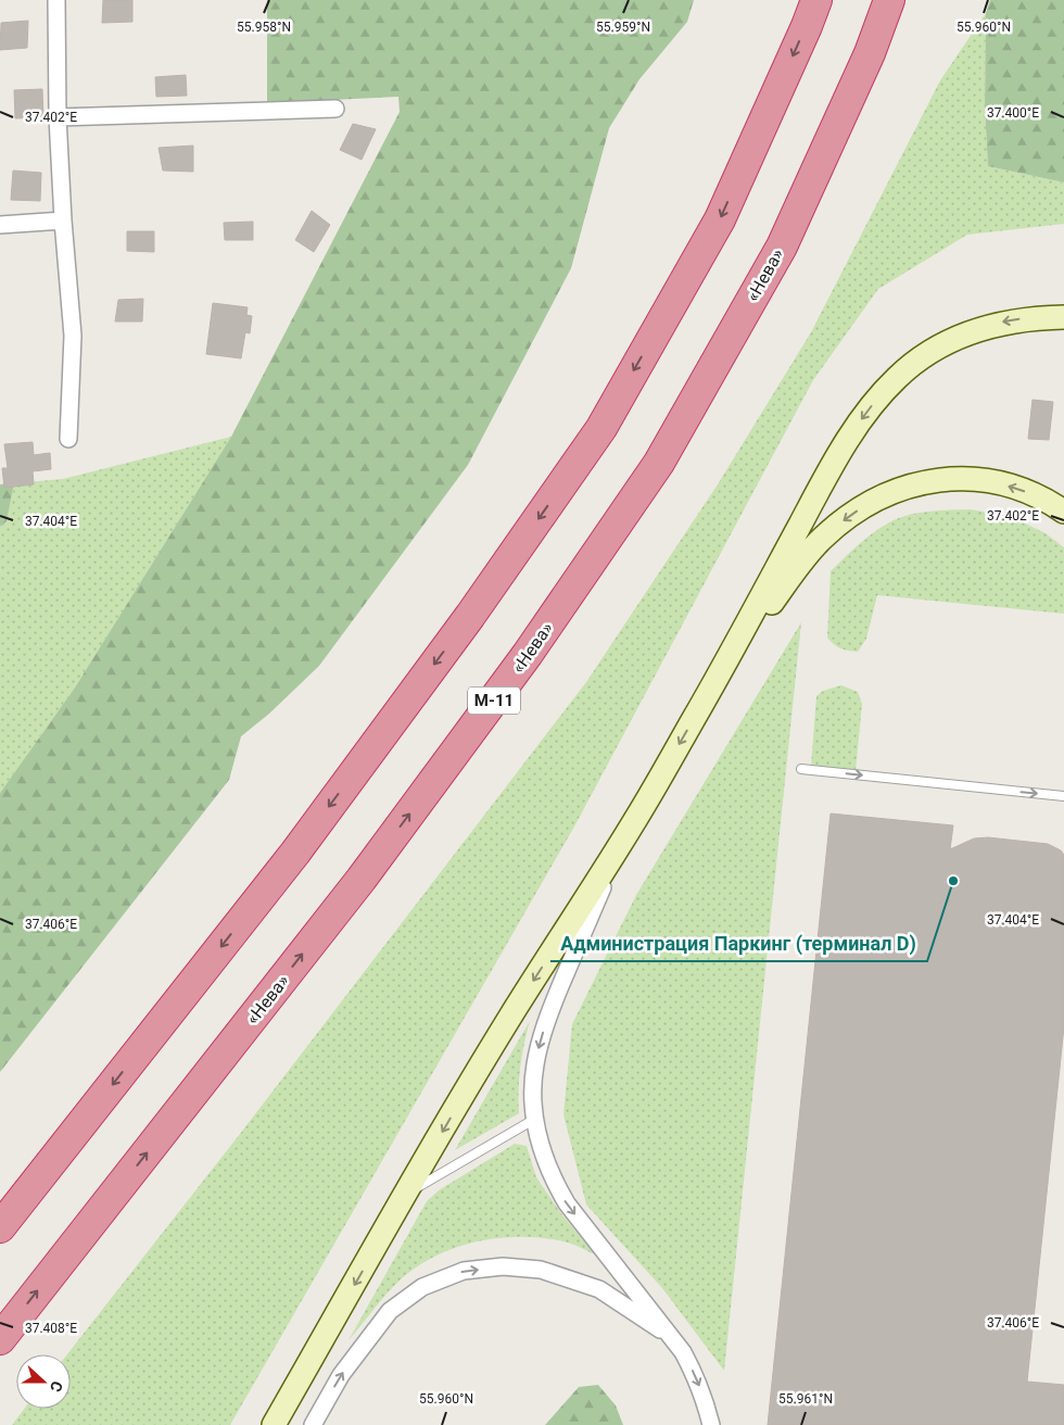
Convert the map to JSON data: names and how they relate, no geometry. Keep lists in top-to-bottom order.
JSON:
{
  "streets": {
    "highway": ["«Нева»", "М-11"]
  },
  "places": ["Администрация Паркинг (терминал D)"],
  "north": "right",
  "coordinates": [
    "55.958°N",
    "55.959°N",
    "55.960°N",
    "37.400°E",
    "37.402°E",
    "37.404°E",
    "37.406°E",
    "37.408°E",
    "55.961°N"
  ]
}
